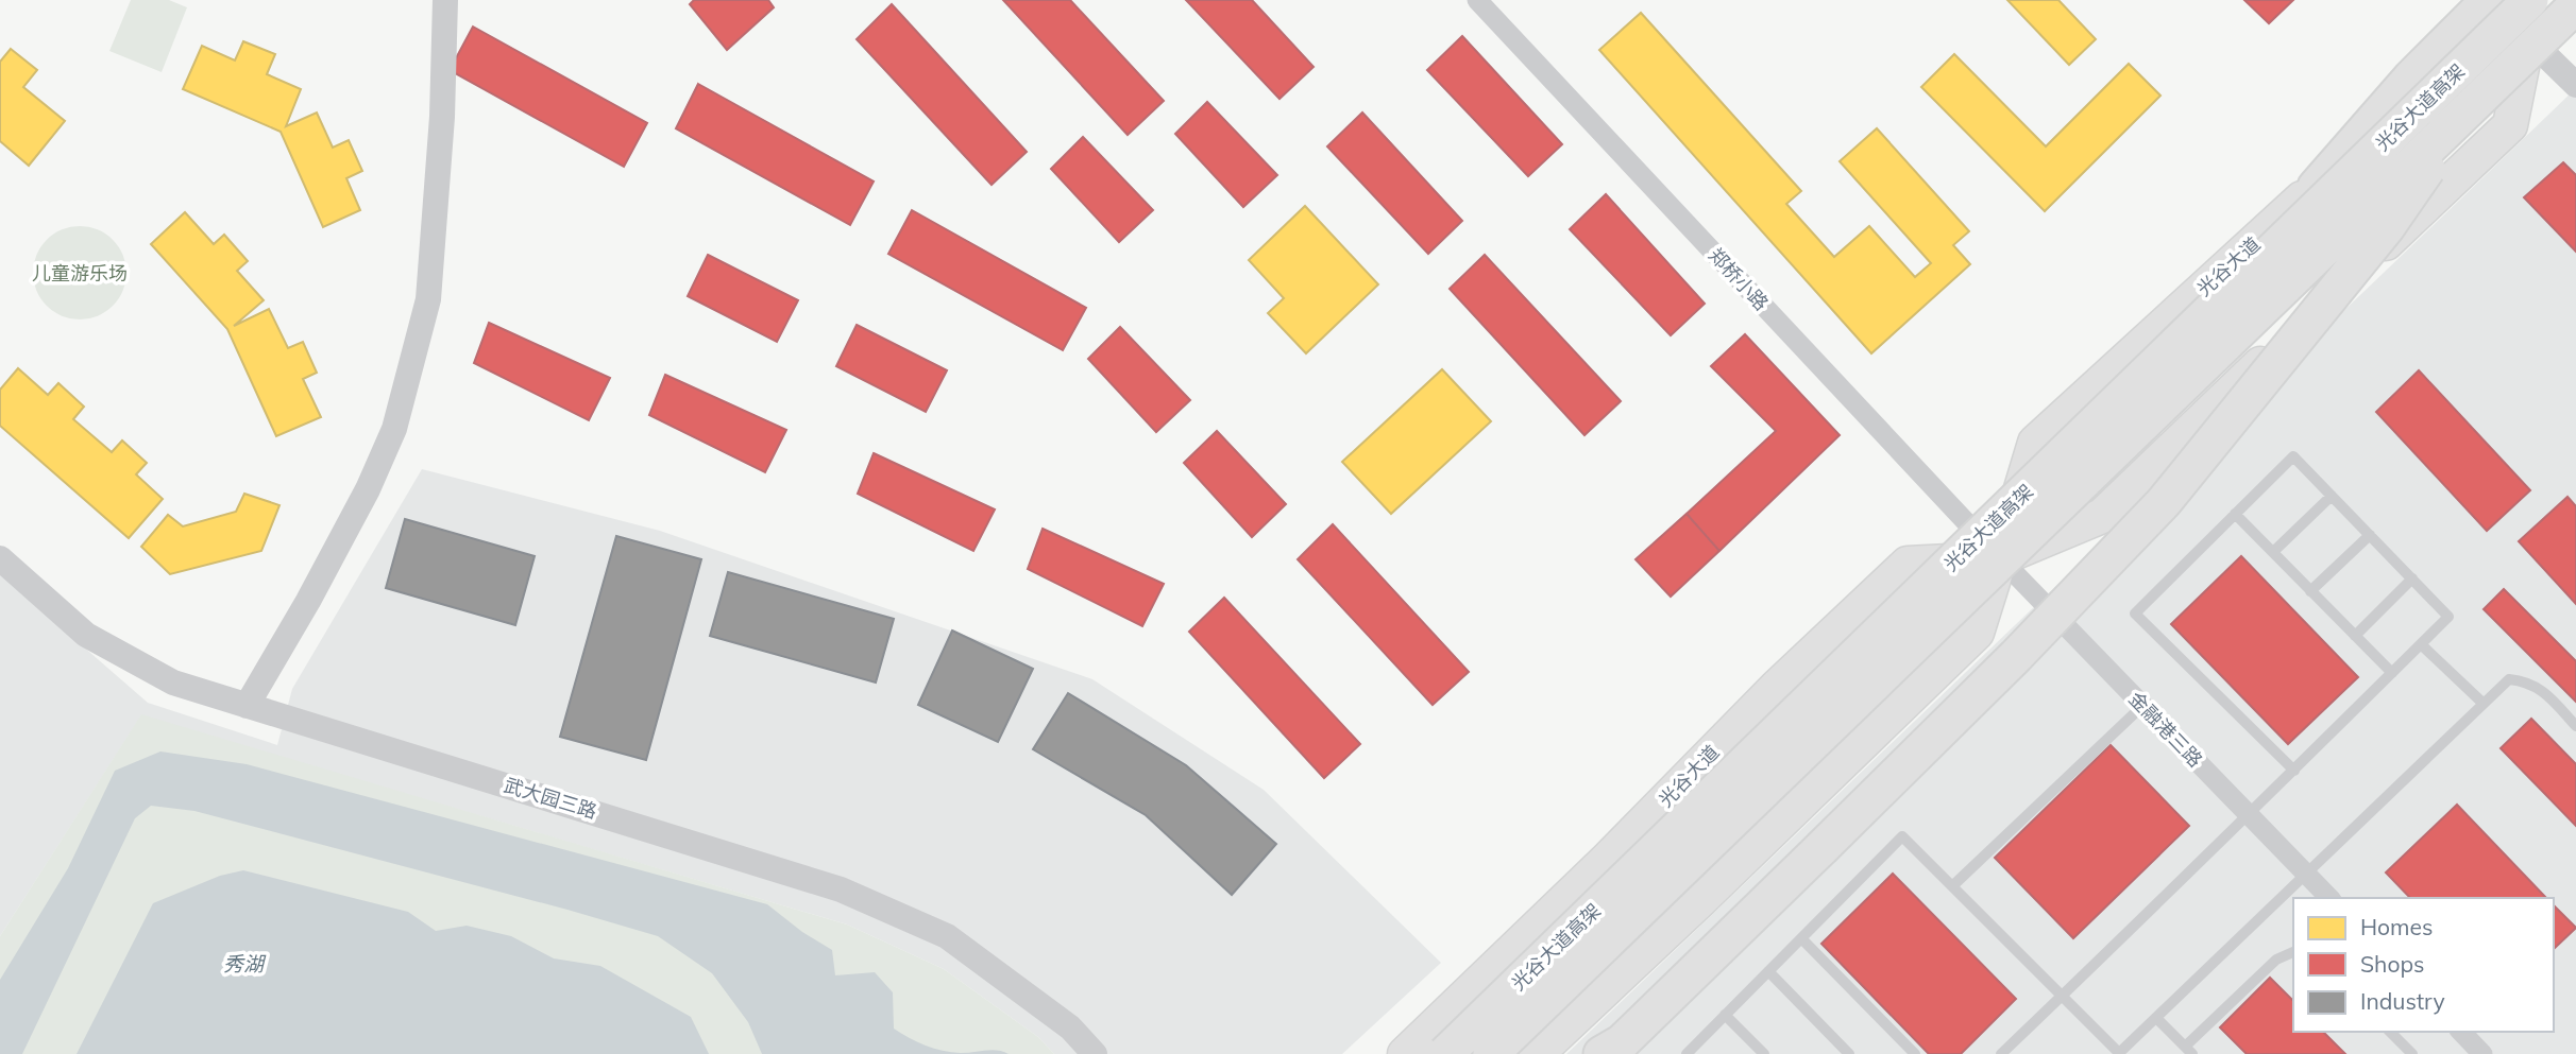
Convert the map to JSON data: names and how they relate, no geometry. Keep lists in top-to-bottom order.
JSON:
{
  "streets": {
    "highway": ["光谷大道高架"],
    "main road": ["光谷大道"],
    "street": ["郑桥小路", "金融港三路", "武大园三路"]
  },
  "crossings": [
    ["光谷大道", "郑桥小路"],
    ["光谷大道", "金融港三路"],
    ["郑桥小路", "金融港三路"]
  ],
  "water": ["秀湖"],
  "parks": ["儿童游乐场"],
  "legend": ["Homes", "Shops", "Industry"]
}
